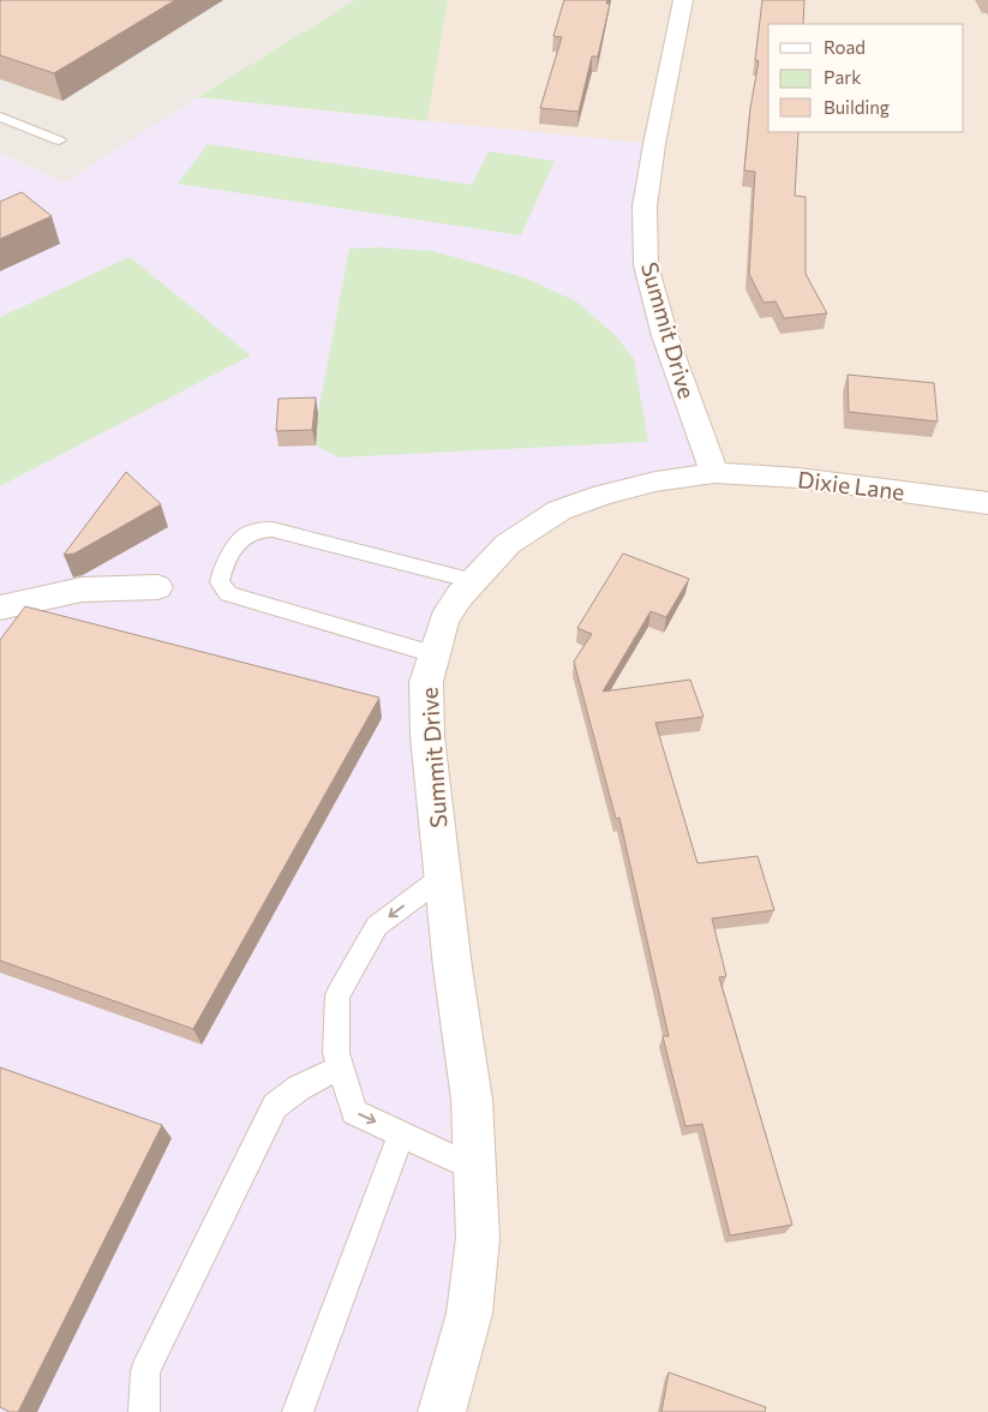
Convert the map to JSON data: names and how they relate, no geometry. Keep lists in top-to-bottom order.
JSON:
{
  "streets": {
    "street": ["Summit Drive", "Dixie Lane"]
  },
  "crossings": [
    ["Summit Drive", "Dixie Lane"]
  ],
  "legend": ["Road", "Park", "Building"]
}
